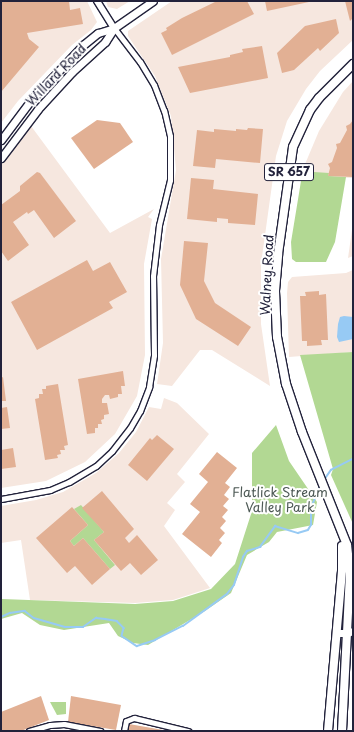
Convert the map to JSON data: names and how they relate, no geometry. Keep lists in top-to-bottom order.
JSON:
{
  "streets": {
    "main road": ["Willard Road", "SR 657", "Walney Road"]
  },
  "parks": ["Flatlick Stream Valley Park"]
}
